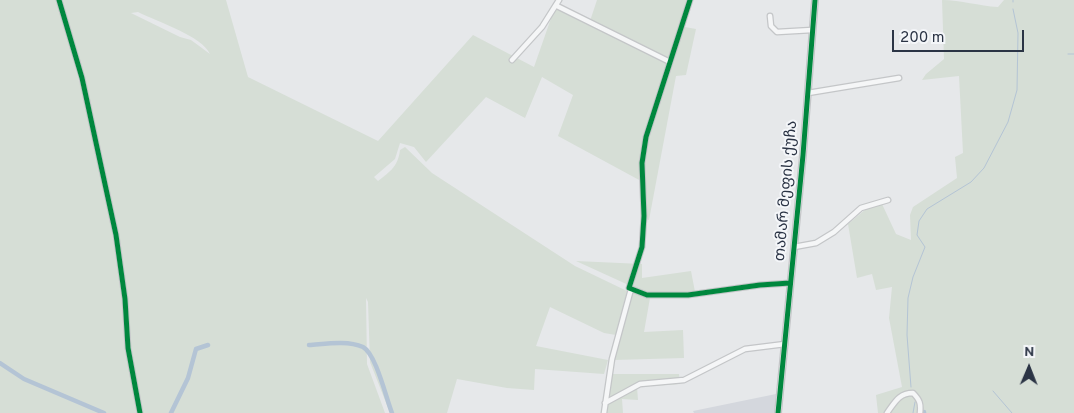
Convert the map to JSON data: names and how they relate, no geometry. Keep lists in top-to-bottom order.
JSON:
{
  "streets": {
    "street": ["თამარ მეფის ქუჩა"]
  },
  "scale_bar": "200 m",
  "north": "top"
}
